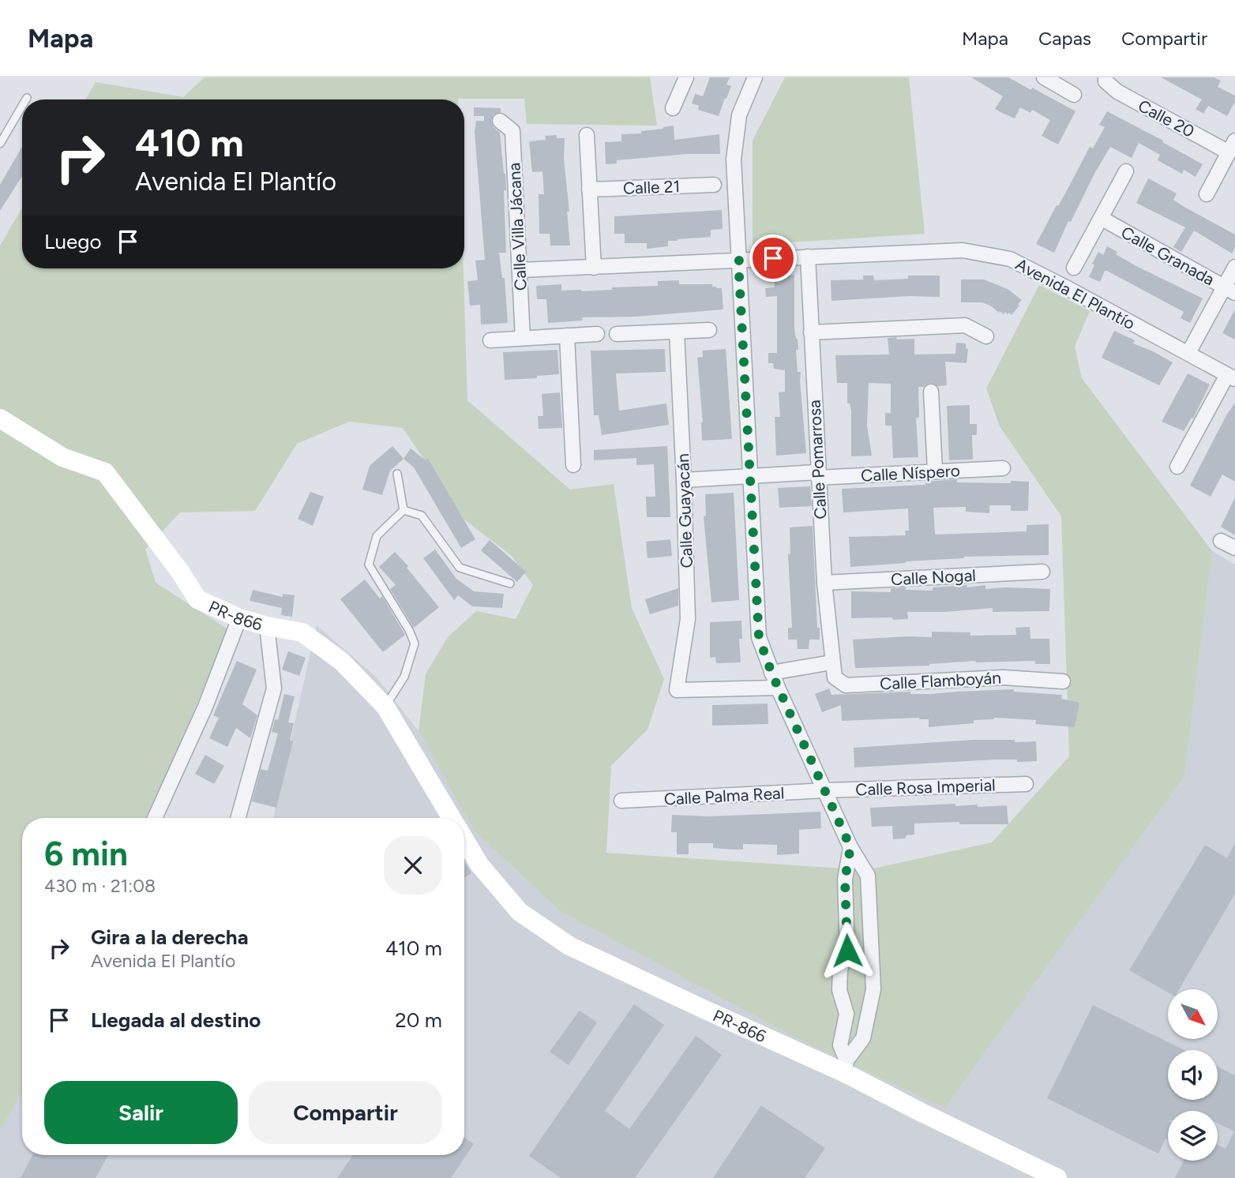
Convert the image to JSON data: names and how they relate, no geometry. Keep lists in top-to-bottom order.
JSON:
{
  "streets": {
    "street": [
      "Calle 20",
      "Calle 21",
      "Calle Villa Jácana",
      "Calle Granada",
      "Avenida El Plantío",
      "Calle Pomarrosa",
      "Calle Níspero",
      "Calle Guayacán",
      "Calle Nogal",
      "PR-866",
      "Calle Flamboyán",
      "Calle Rosa Imperial",
      "Calle Palma Real"
    ]
  },
  "crossings": [
    ["Avenida El Plantío", "Calle Pomarrosa"],
    ["Calle Pomarrosa", "Calle Níspero"],
    ["Calle Pomarrosa", "Calle Nogal"],
    ["Calle Pomarrosa", "Calle Flamboyán"],
    ["Calle Níspero", "Calle Guayacán"],
    ["Calle Rosa Imperial", "Calle Palma Real"]
  ],
  "north": "bottom right",
  "page": {
    "header": "Mapa",
    "nav": ["Mapa", "Capas", "Compartir"],
    "turn": ["410 m", "Avenida El Plantío"],
    "then": "Luego",
    "heading": ["6 min", "430 m · 21:08"],
    "list": [
      {
        "name": "Gira a la derecha",
        "note": "Avenida El Plantío",
        "value": "410 m"
      },
      {
        "name": "Llegada al destino",
        "value": "20 m"
      }
    ],
    "buttons": ["Salir", "Compartir"]
  }
}
